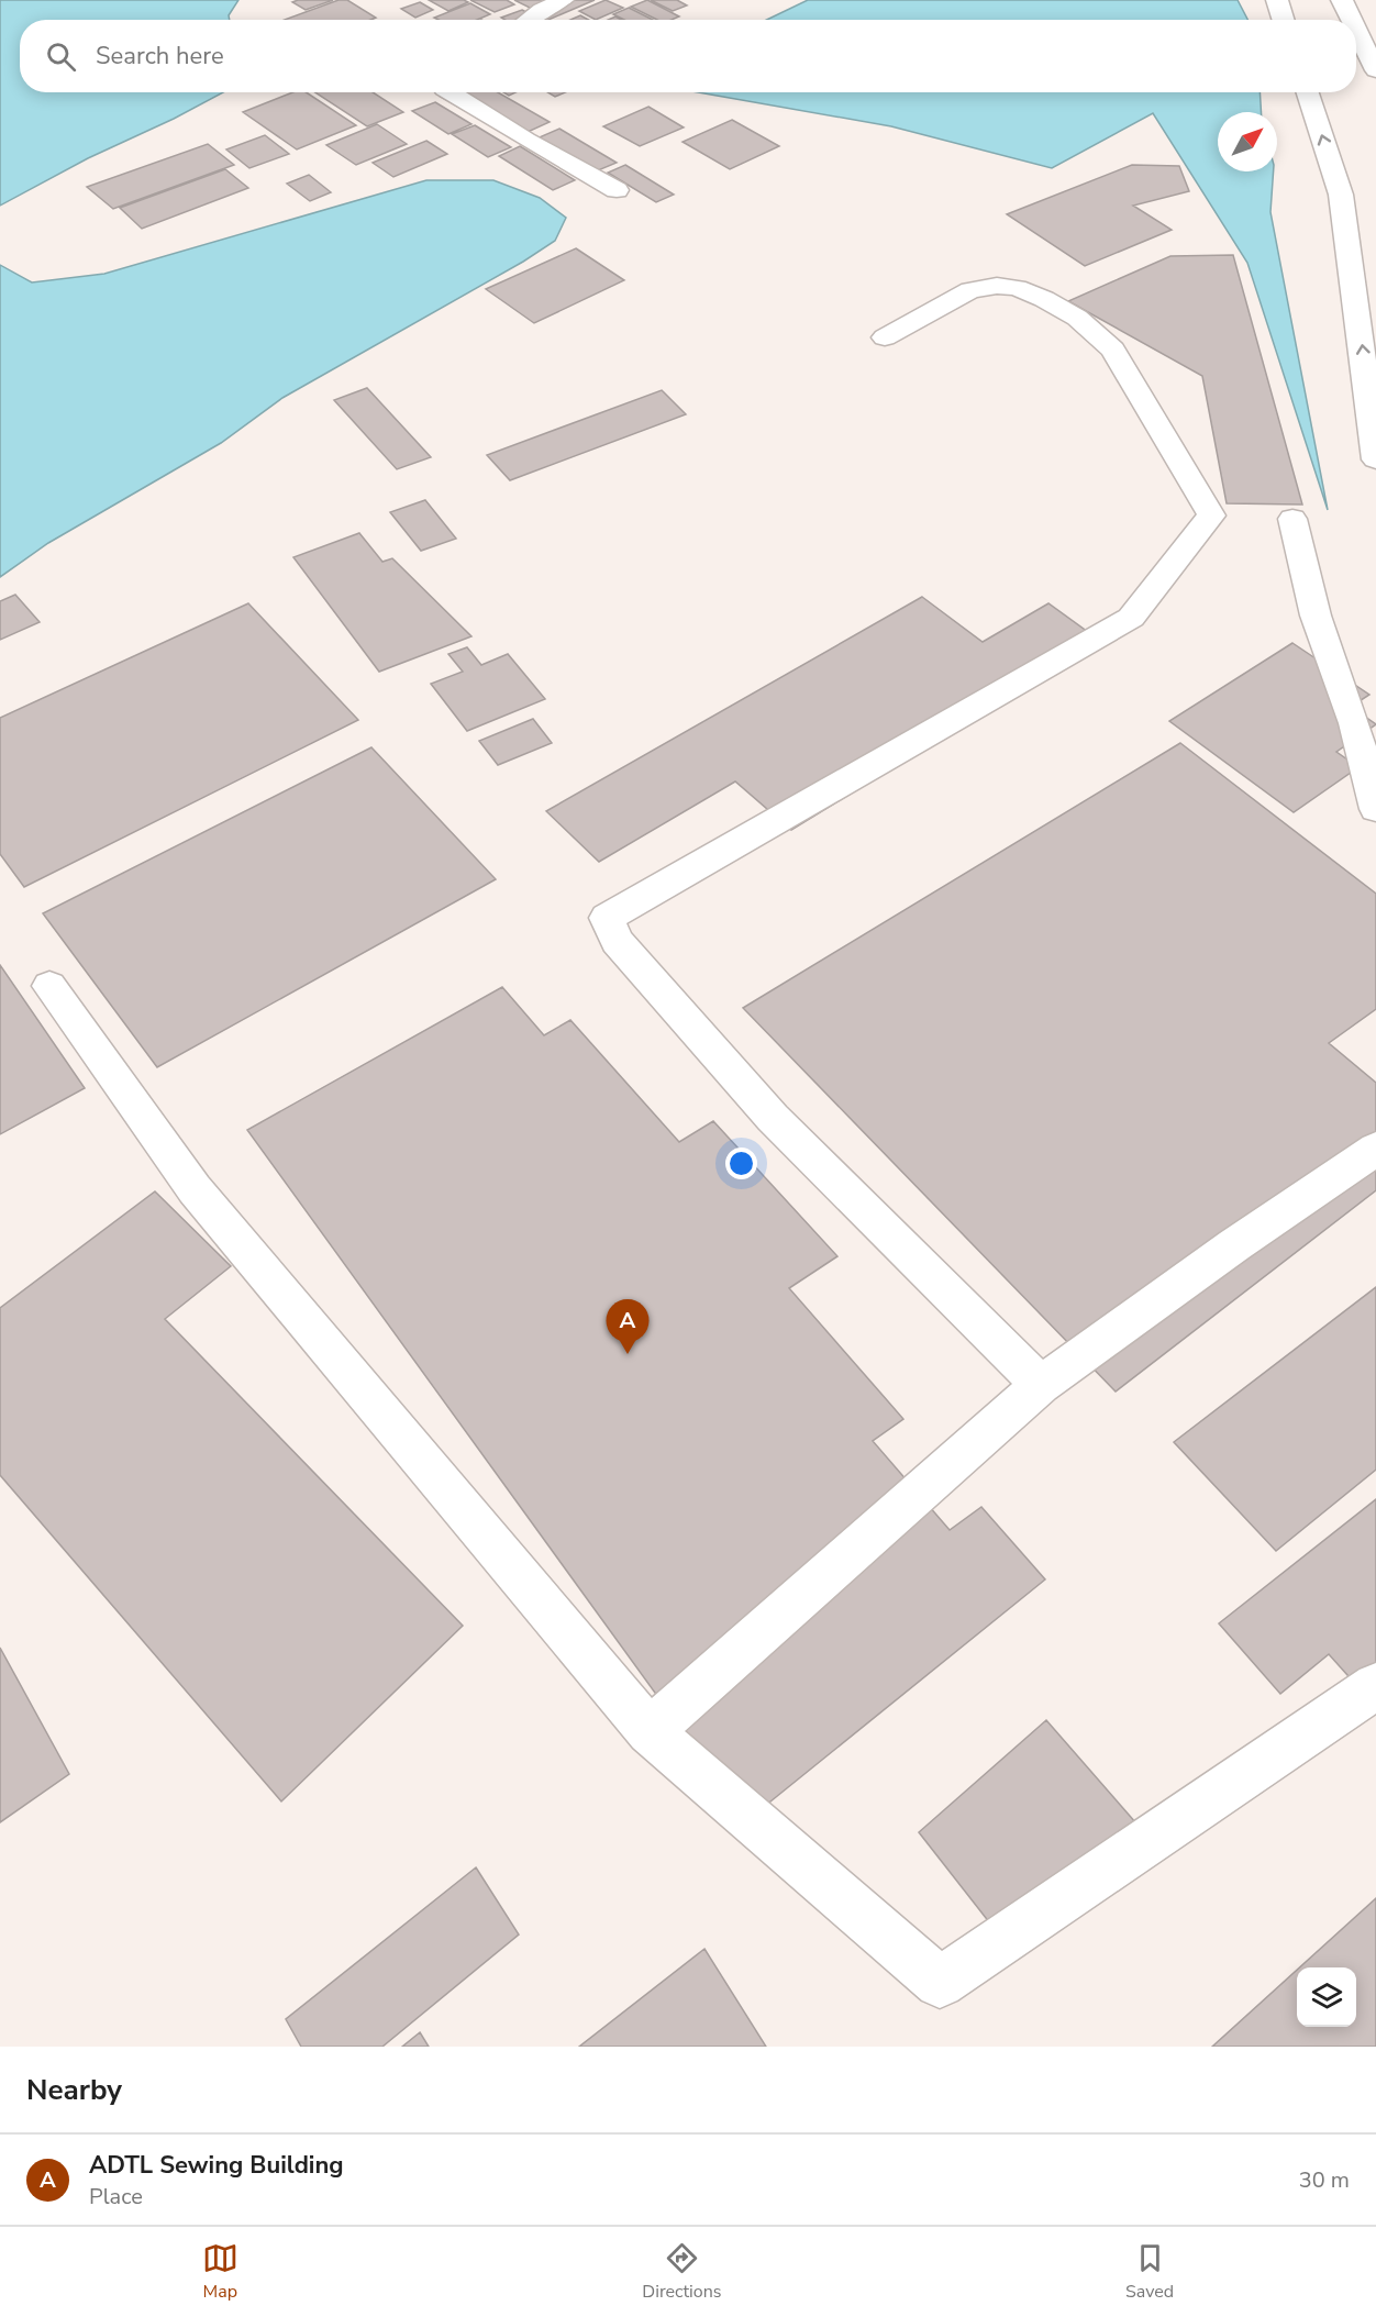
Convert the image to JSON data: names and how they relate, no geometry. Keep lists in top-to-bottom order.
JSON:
{
  "north": "top right",
  "page": {
    "search": "Search here",
    "pins": "A",
    "heading": "Nearby",
    "list": [
      {
        "mark": "A",
        "name": "ADTL Sewing Building",
        "note": "Place",
        "value": "30 m"
      }
    ],
    "nav": ["Map", "Directions", "Saved"]
  }
}
